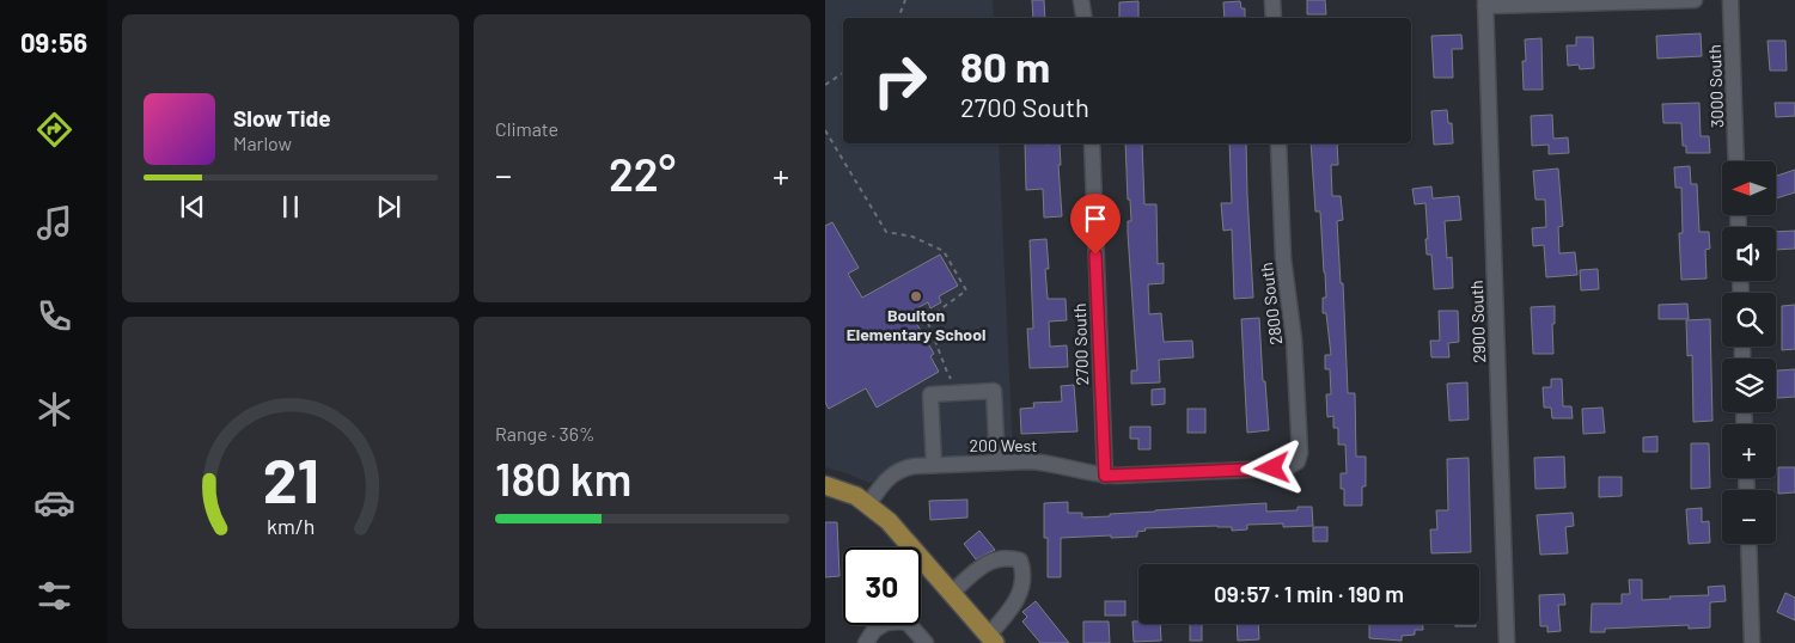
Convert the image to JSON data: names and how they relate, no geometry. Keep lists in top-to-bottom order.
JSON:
{
  "streets": {
    "street": [
      "3000 South",
      "2800 South",
      "2900 South",
      "2700 South",
      "200 West"
    ]
  },
  "crossings": [
    ["2800 South", "200 West"],
    ["2700 South", "200 West"]
  ],
  "places": ["Boulton Elementary School"],
  "north": "left",
  "page": {
    "tabs": "09:56",
    "tile": [
      "Climate",
      ["Range · 36%", "180 km"]
    ],
    "turn": ["80 m", "2700 South"],
    "song": ["Slow Tide", "Marlow"],
    "heat": ["−", "22°", "+"],
    "map_buttons": ["+", "−"],
    "limit": "30",
    "trip": "09:57 · 1 min · 190 m",
    "gauge": ["21", "km/h"]
  }
}
